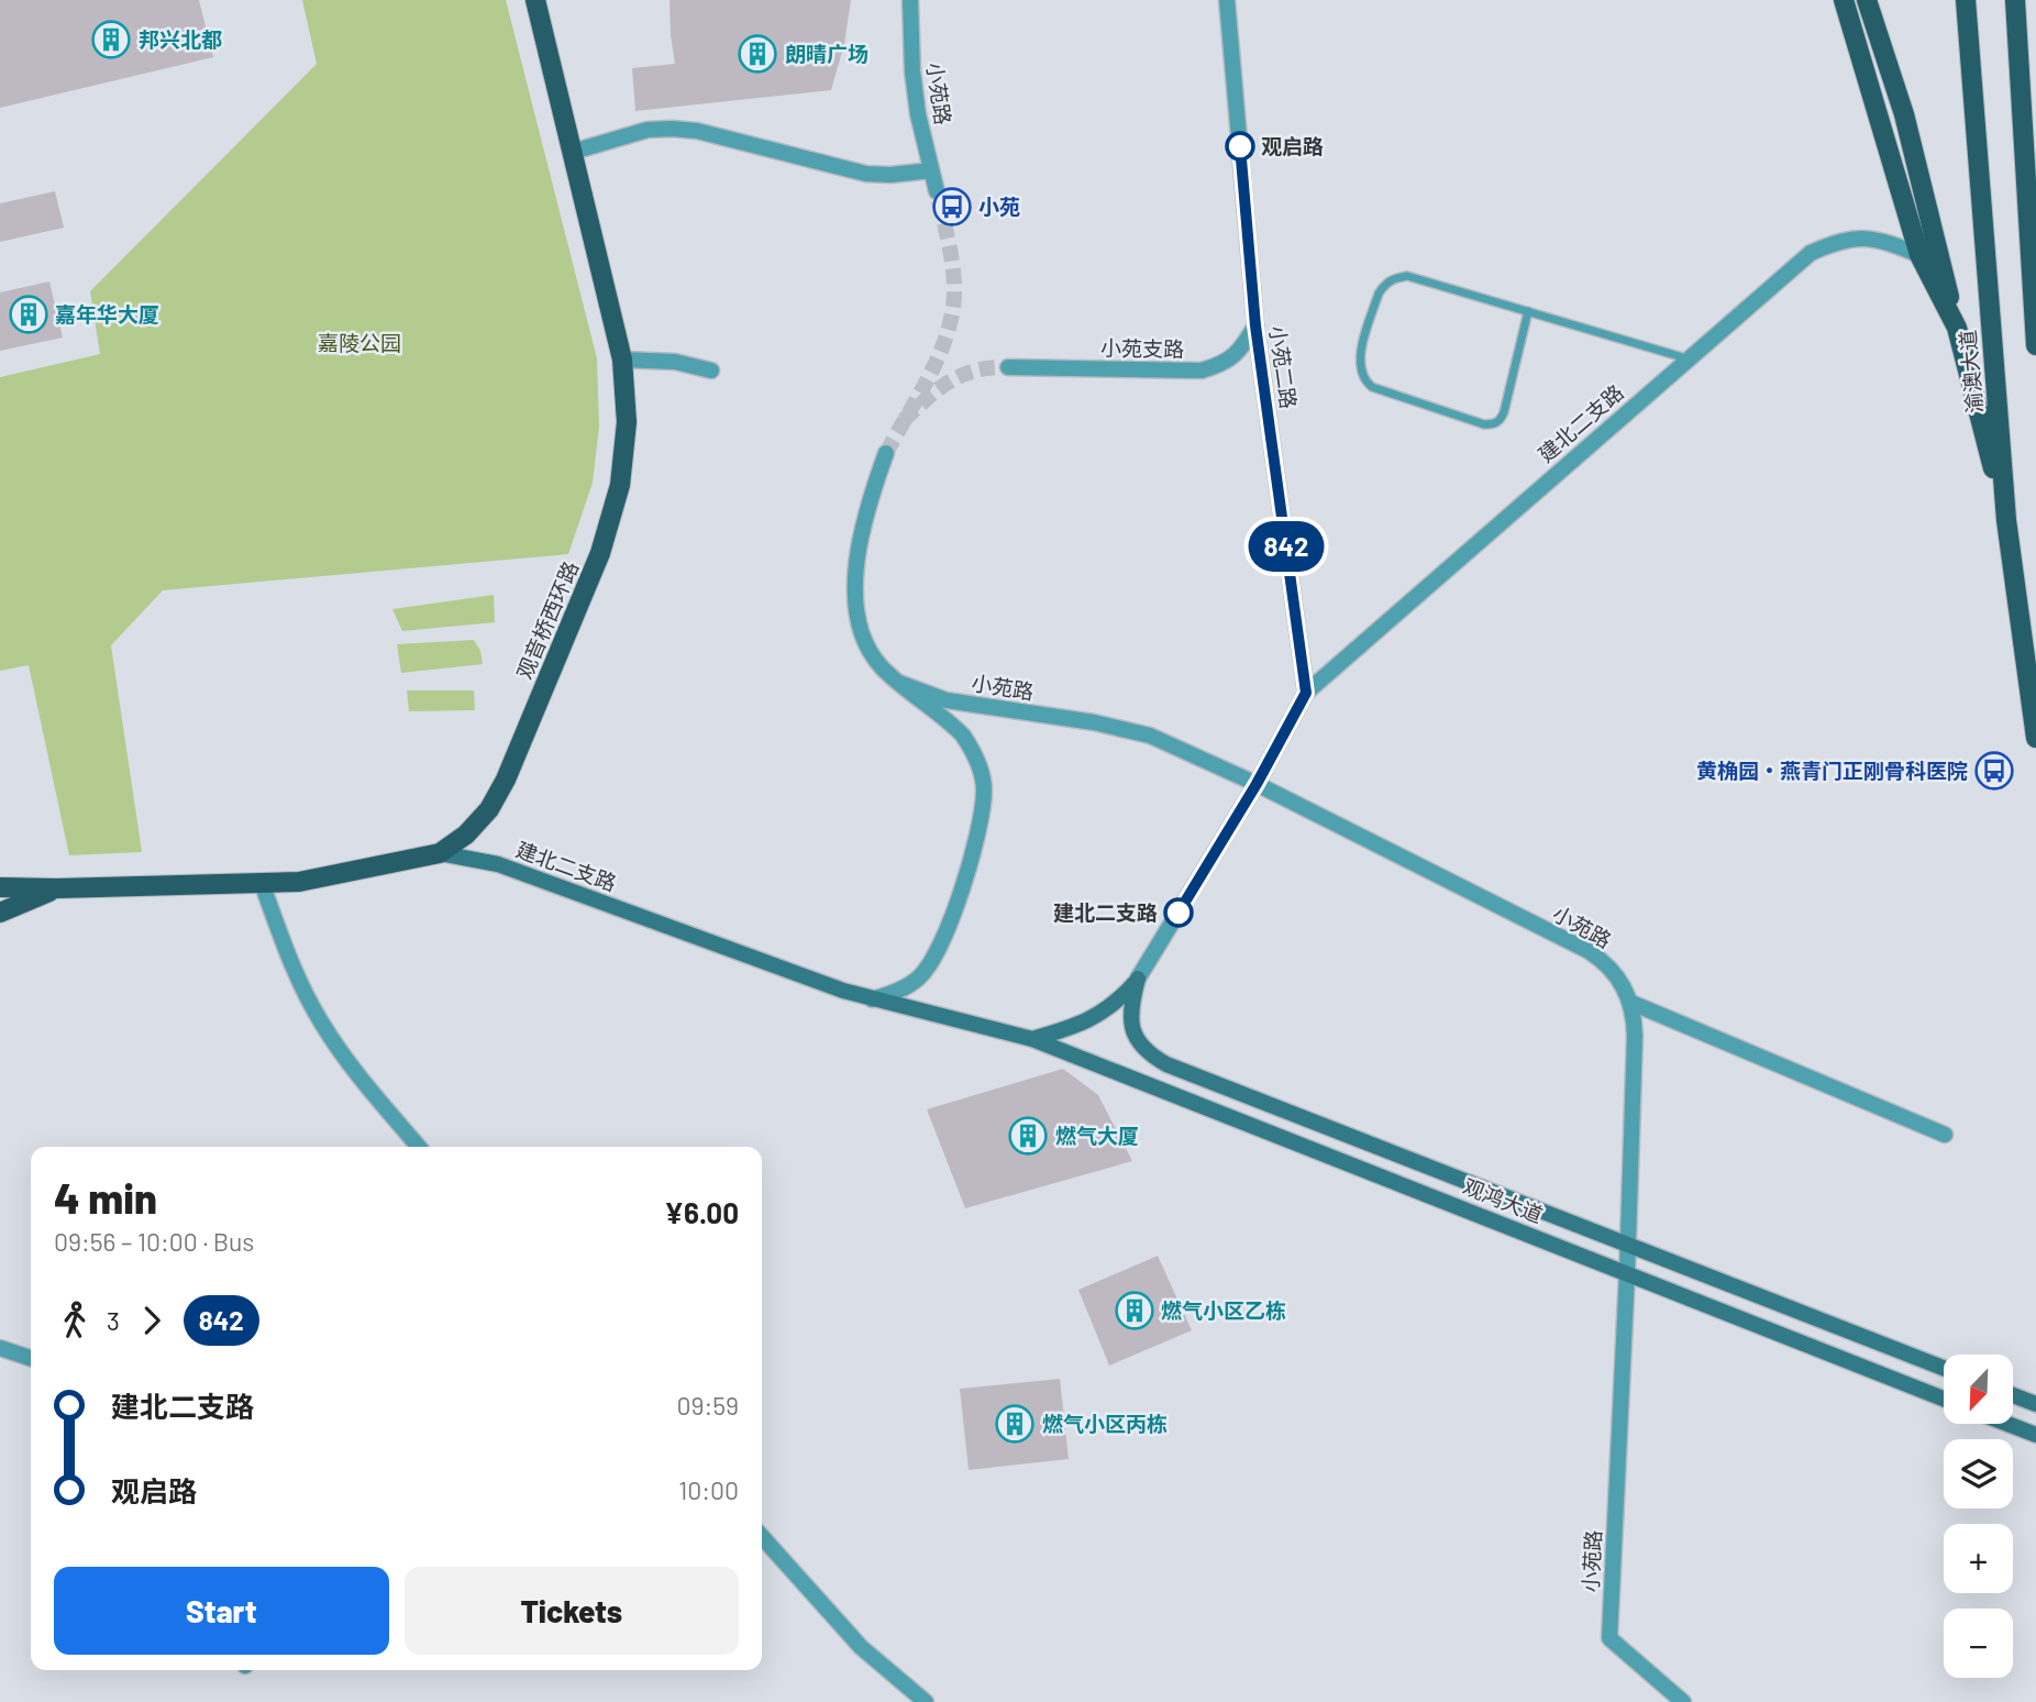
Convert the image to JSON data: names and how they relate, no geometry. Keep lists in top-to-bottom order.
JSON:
{
  "streets": {
    "main road": [
      "渝澳大道",
      "建北二支路",
      "观音桥西环路",
      "观鸿大道"
    ],
    "street": ["小苑路", "小苑支路", "小苑二路"]
  },
  "crossings": [
    ["小苑路", "建北二支路"],
    ["小苑路", "观鸿大道"],
    ["小苑支路", "小苑二路"],
    ["小苑二路", "建北二支路"],
    ["建北二支路", "观音桥西环路"],
    ["建北二支路", "观鸿大道"]
  ],
  "parks": ["嘉陵公园"],
  "places": {
    "building": [
      "邦兴北都",
      "朗晴广场",
      "嘉年华大厦",
      "燃气大厦",
      "燃气小区乙栋",
      "燃气小区丙栋"
    ],
    "other": ["观启路", "建北二支路"],
    "bus stop": ["小苑", "黄桷园‧燕青门正刚骨科医院"]
  },
  "lines": ["bus line 842"],
  "north": "bottom left",
  "page": {
    "on_map": "842",
    "heading": ["4 min", "09:56 – 10:00 · Bus", "¥6.00"],
    "legs": ["3", "842"],
    "map_buttons": ["+", "−"],
    "list": [
      {
        "name": "建北二支路",
        "value": "09:59"
      },
      {
        "name": "观启路",
        "value": "10:00"
      }
    ],
    "buttons": ["Start", "Tickets"]
  }
}
